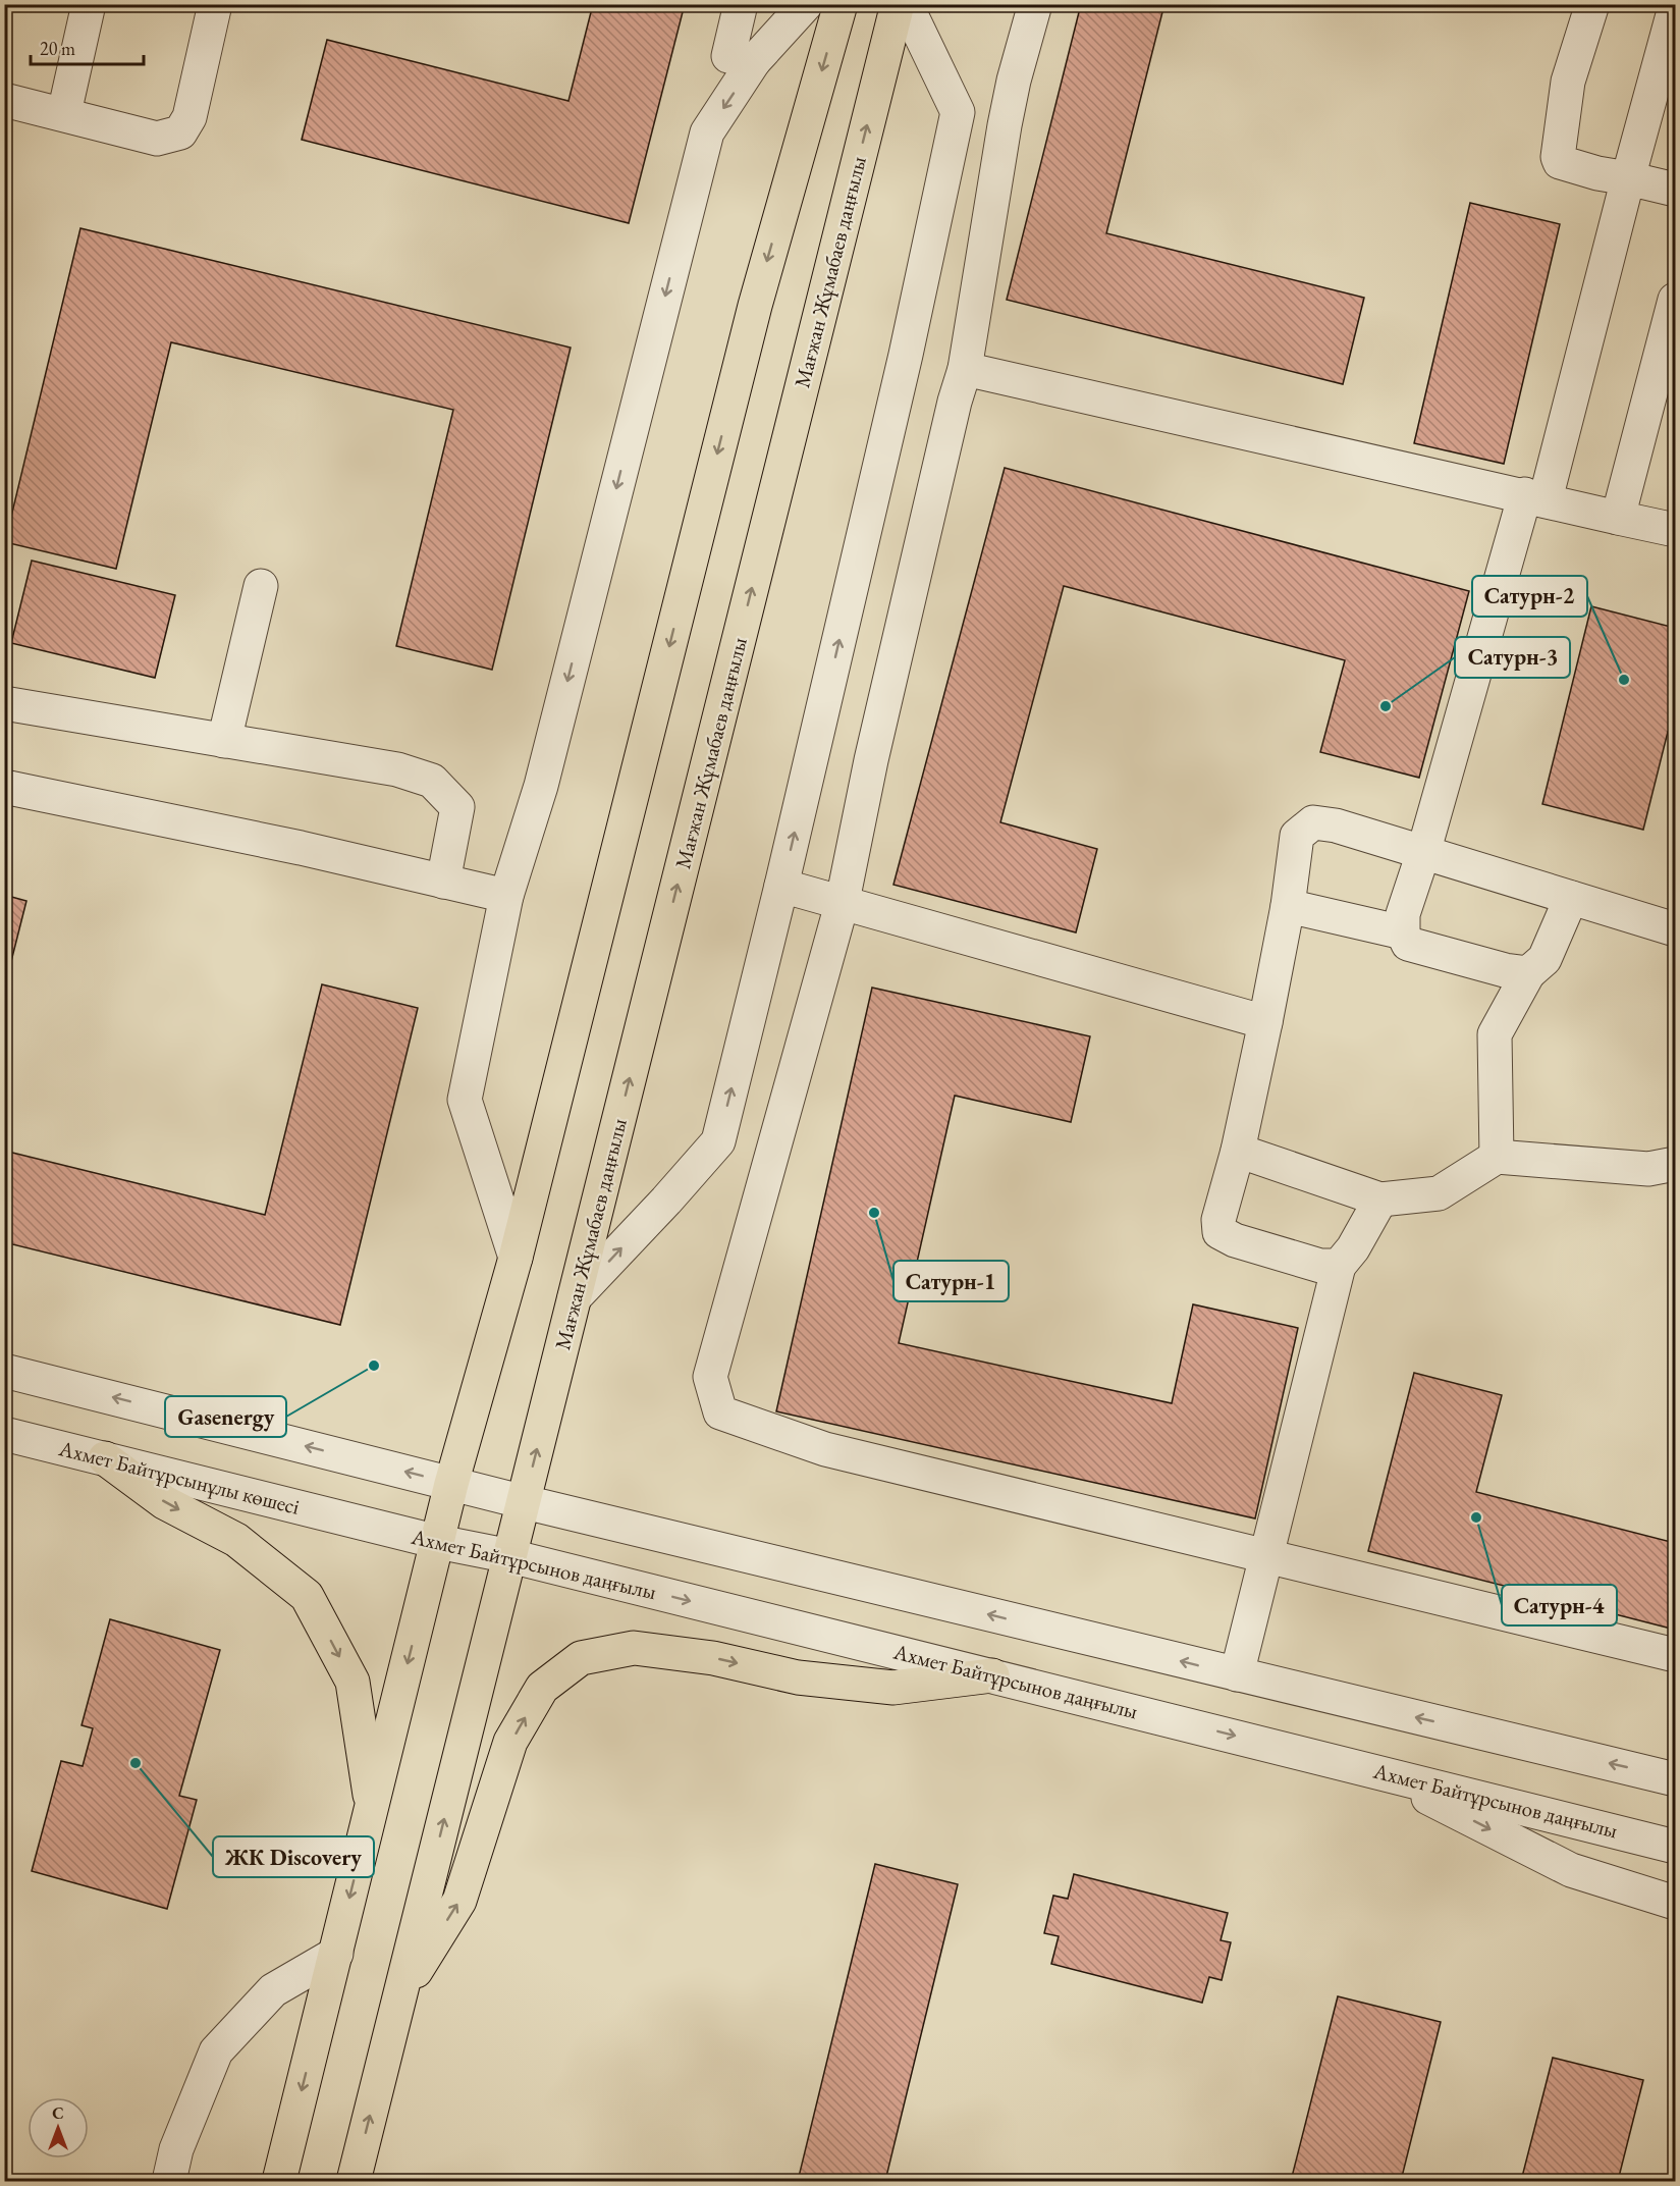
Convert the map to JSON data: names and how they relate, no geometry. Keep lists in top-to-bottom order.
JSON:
{
  "streets": {
    "main road": ["Мағжан Жұмабаев даңғылы"],
    "street": ["Ахмет Байтұрсынұлы көшесі", "Ахмет Байтұрсынов даңғылы"]
  },
  "crossings": [
    ["Мағжан Жұмабаев даңғылы", "Ахмет Байтұрсынов даңғылы"],
    ["Ахмет Байтұрсынұлы көшесі", "Ахмет Байтұрсынов даңғылы"]
  ],
  "places": [
    "Сатурн-2",
    "Сатурн-3",
    "Сатурн-1",
    "Gasenergy",
    "Сатурн-4",
    "ЖК Discovery"
  ],
  "scale_bar": "20 m",
  "north": "top"
}
